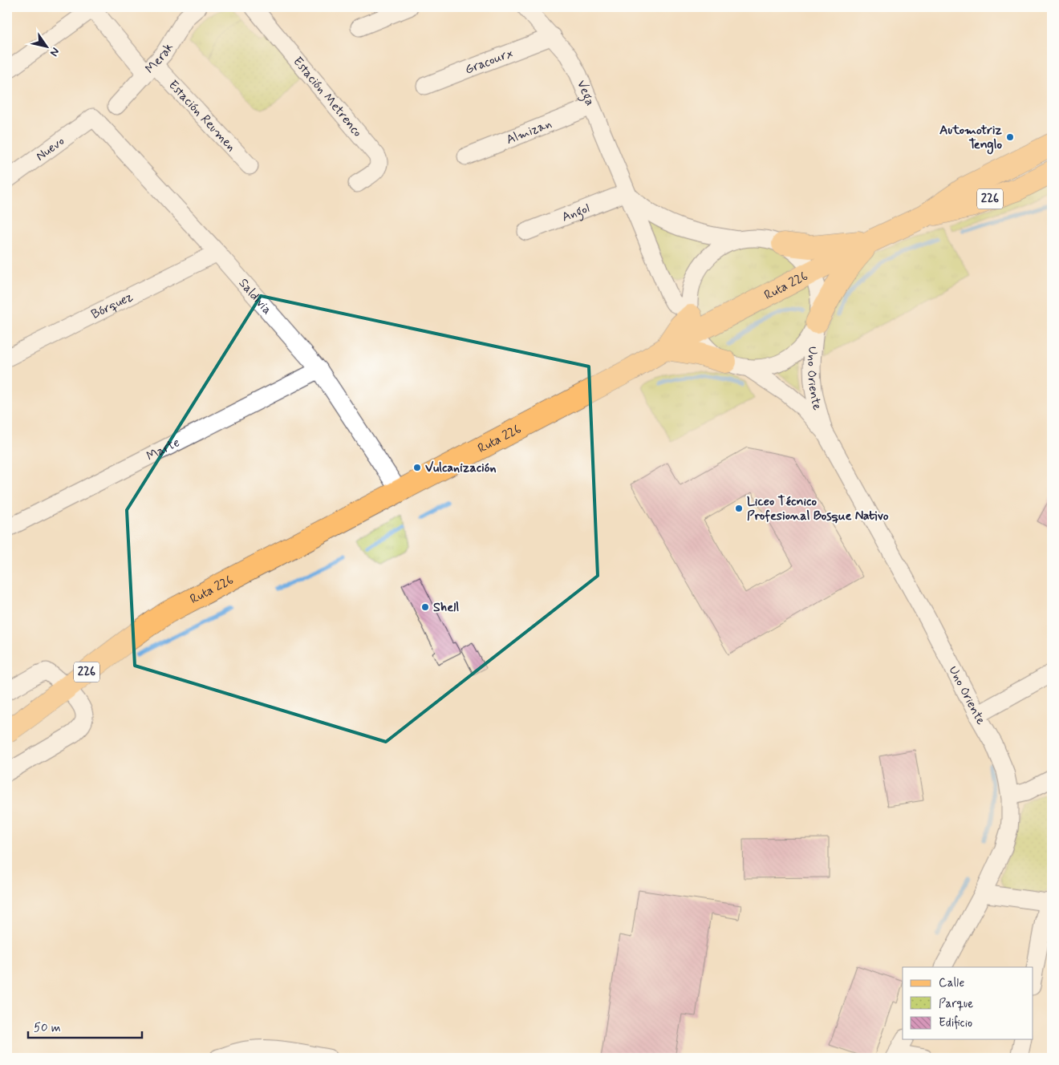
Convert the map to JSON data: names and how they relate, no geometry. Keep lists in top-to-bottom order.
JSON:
{
  "streets": {
    "main road": ["226", "Ruta 226"],
    "street": [
      "Merak",
      "Gracourx",
      "Vega",
      "Estación Metrenco",
      "Estación Reumen",
      "Almizan",
      "Nuevo",
      "Angol",
      "Saldivia",
      "Bórquez",
      "Uno Oriente",
      "Marte"
    ]
  },
  "crossings": [
    ["Merak", "Estación Reumen"],
    ["Gracourx", "Vega"],
    ["Vega", "Almizan"],
    ["Vega", "Angol"],
    ["Vega", "Ruta 226"],
    ["Nuevo", "Saldivia"],
    ["Ruta 226", "Saldivia"],
    ["Ruta 226", "Uno Oriente"],
    ["Saldivia", "Bórquez"],
    ["Saldivia", "Marte"]
  ],
  "places": [
    "Automotriz Tenglo",
    "Vulcanización",
    "Liceo Técnico Profesional Bosque Nativo",
    "Shell"
  ],
  "legend": ["Calle", "Parque", "Edificio"],
  "scale_bar": "50 m",
  "north": "bottom right"
}
